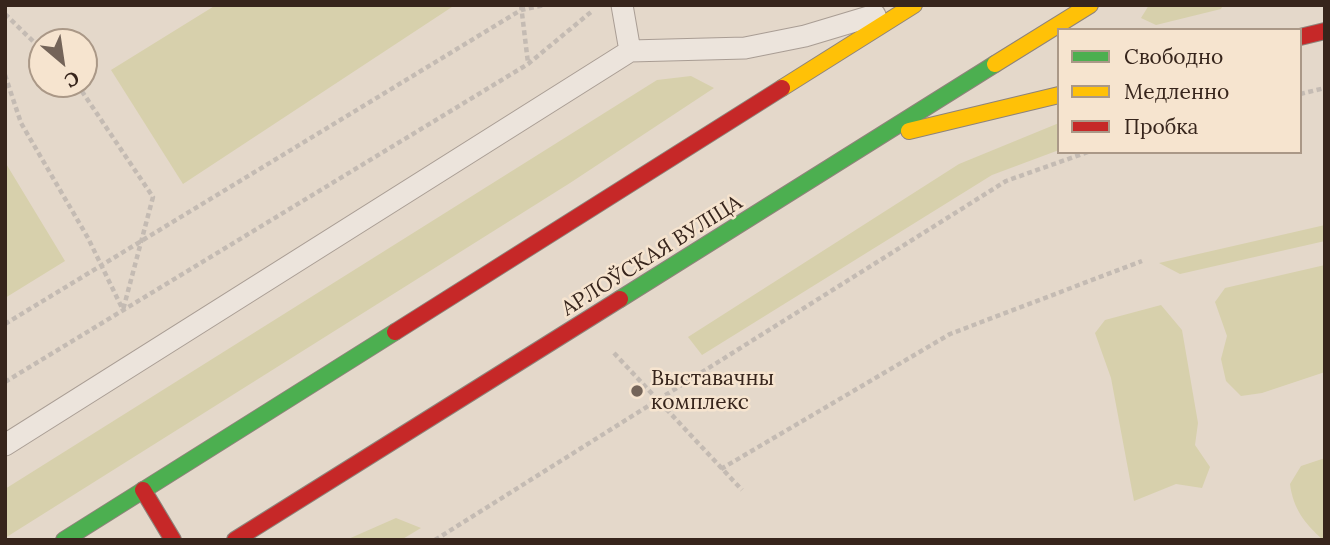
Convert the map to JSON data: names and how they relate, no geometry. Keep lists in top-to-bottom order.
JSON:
{
  "streets": {
    "main road": ["АРЛОЎСКАЯ ВУЛІЦА"]
  },
  "places": ["Выставачны комплекс"],
  "legend": ["Свободно", "Медленно", "Пробка"],
  "north": "bottom right"
}
